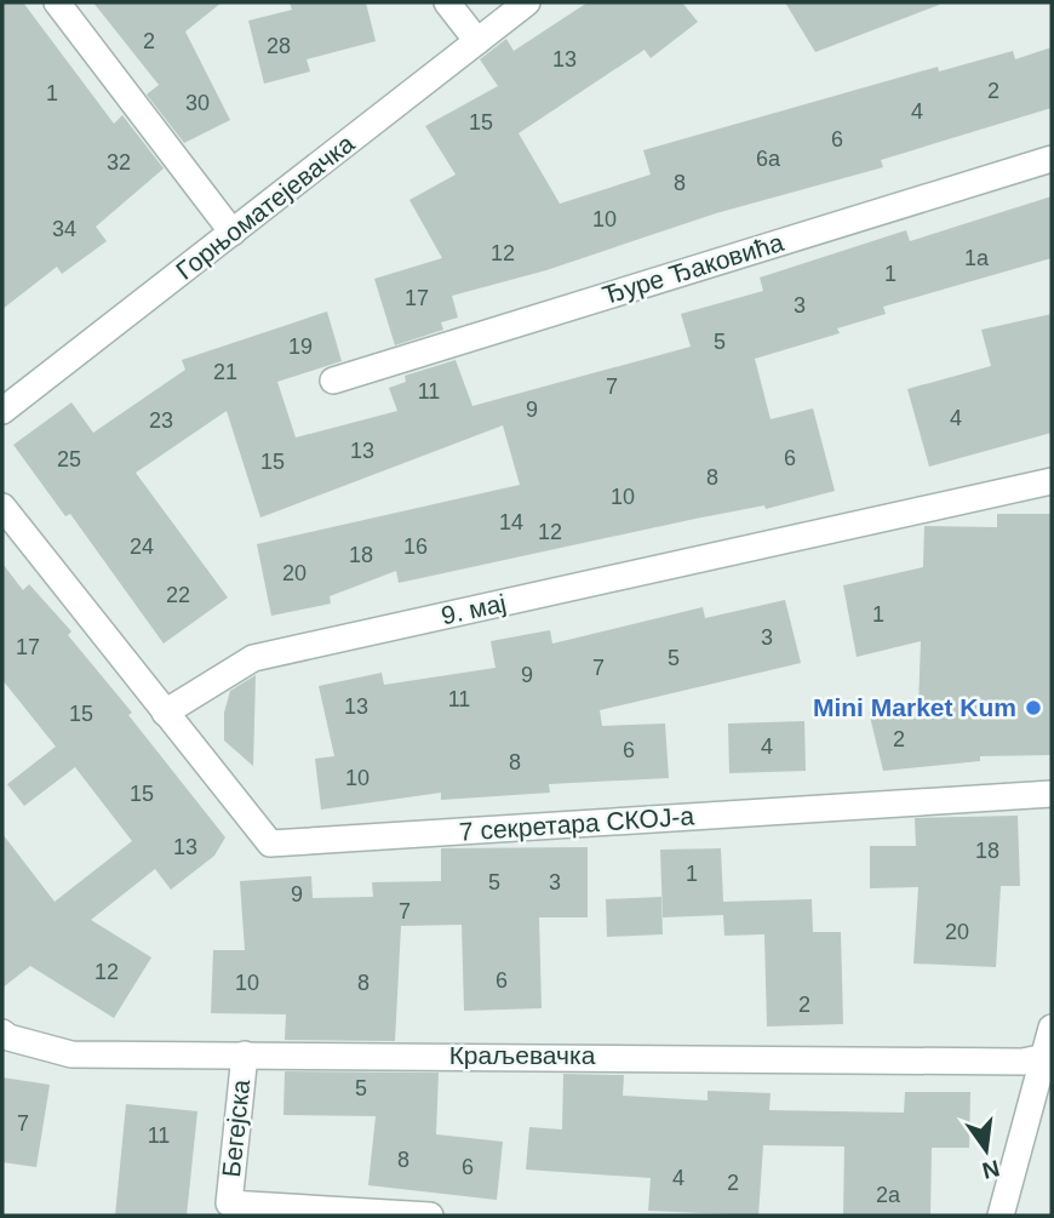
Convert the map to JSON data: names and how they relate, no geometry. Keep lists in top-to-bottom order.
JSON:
{
  "streets": {
    "street": [
      "Горњоматејевачка",
      "Ђуре Ђаковића",
      "9. мај",
      "7 секретара СКОЈ-а",
      "Краљевачка",
      "Бегејска"
    ]
  },
  "crossings": [
    ["9. мај", "7 секретара СКОЈ-а"],
    ["Краљевачка", "Бегејска"]
  ],
  "places": ["Mini Market Kum"],
  "house_numbers": [
    "2",
    "28",
    "13",
    "2",
    "1",
    "30",
    "4",
    "15",
    "6",
    "6a",
    "32",
    "8",
    "10",
    "34",
    "12",
    "1a",
    "1",
    "17",
    "3",
    "5",
    "19",
    "21",
    "7",
    "11",
    "9",
    "4",
    "23",
    "13",
    "6",
    "25",
    "15",
    "8",
    "10",
    "14",
    "12",
    "24",
    "16",
    "18",
    "20",
    "22",
    "1",
    "3",
    "17",
    "5",
    "7",
    "9",
    "11",
    "13",
    "15",
    "2",
    "4",
    "6",
    "8",
    "10",
    "15",
    "13",
    "18",
    "1",
    "5",
    "3",
    "9",
    "7",
    "20",
    "12",
    "6",
    "10",
    "8",
    "2",
    "5",
    "7",
    "11",
    "8",
    "6",
    "4",
    "2",
    "2a"
  ],
  "north": "bottom"
}
